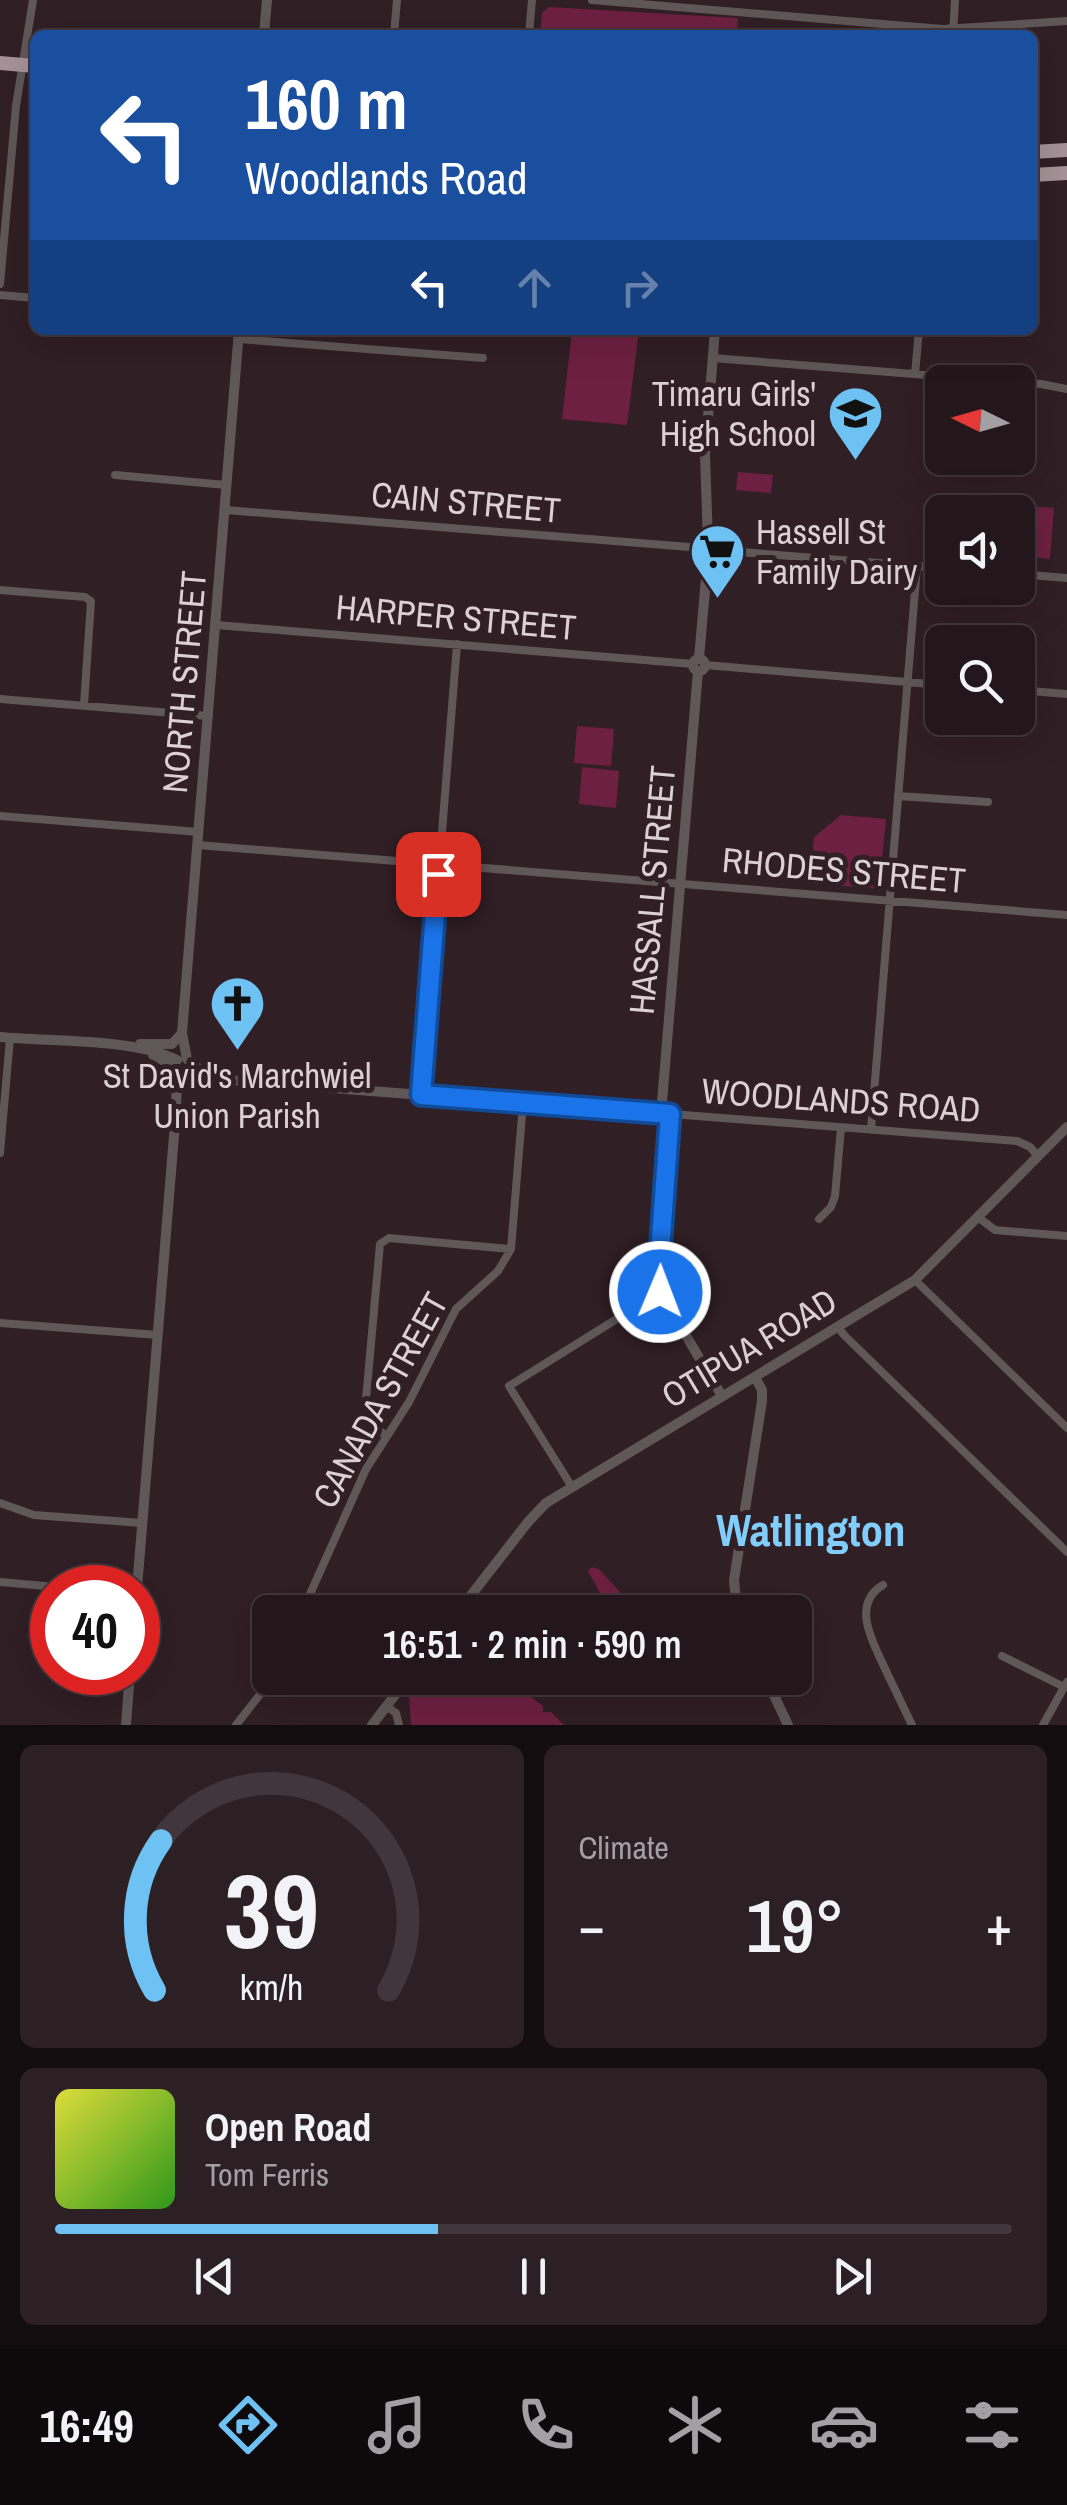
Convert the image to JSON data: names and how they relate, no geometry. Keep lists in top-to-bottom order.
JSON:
{
  "streets": {
    "street": [
      "CAIN STREET",
      "HARPER STREET",
      "NORTH STREET",
      "RHODES STREET",
      "HASSALL STREET",
      "WOODLANDS ROAD",
      "OTIPUA ROAD",
      "CANADA STREET"
    ]
  },
  "crossings": [
    ["CAIN STREET", "NORTH STREET"],
    ["CAIN STREET", "HASSALL STREET"],
    ["HARPER STREET", "NORTH STREET"],
    ["HARPER STREET", "HASSALL STREET"],
    ["NORTH STREET", "RHODES STREET"],
    ["NORTH STREET", "WOODLANDS ROAD"],
    ["RHODES STREET", "HASSALL STREET"],
    ["HASSALL STREET", "WOODLANDS ROAD"],
    ["WOODLANDS ROAD", "OTIPUA ROAD"]
  ],
  "districts": ["Watlington"],
  "places": {
    "school or university": ["Timaru Girls' High School"],
    "supermarket": ["Hassell St Family Dairy"],
    "church": ["St David's Marchwiel Union Parish"]
  },
  "north": "left",
  "page": {
    "turn": ["160 m", "Woodlands Road"],
    "limit": "40",
    "trip": "16:51 · 2 min · 590 m",
    "tile": "Climate",
    "heat": ["−", "19°", "+"],
    "song": ["Open Road", "Tom Ferris"],
    "tabs": "16:49",
    "gauge": ["39", "km/h"]
  }
}
